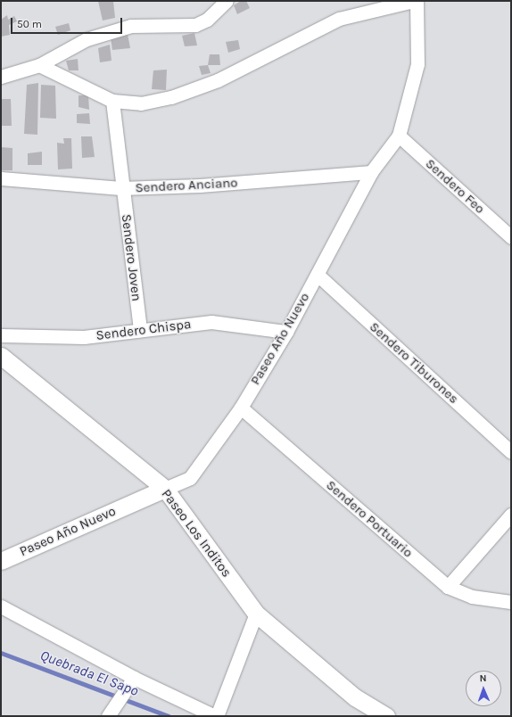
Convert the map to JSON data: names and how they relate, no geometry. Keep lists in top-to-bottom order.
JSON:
{
  "streets": {
    "street": [
      "Sendero Anciano",
      "Sendero Feo",
      "Sendero Joven",
      "Sendero Chispa",
      "Paseo Año Nuevo",
      "Sendero Tiburones",
      "Sendero Portuario",
      "Paseo Los Inditos"
    ]
  },
  "crossings": [
    ["Sendero Anciano", "Sendero Joven"],
    ["Sendero Anciano", "Paseo Año Nuevo"],
    ["Sendero Feo", "Paseo Año Nuevo"],
    ["Sendero Joven", "Sendero Chispa"],
    ["Sendero Chispa", "Paseo Año Nuevo"],
    ["Paseo Año Nuevo", "Sendero Tiburones"],
    ["Paseo Año Nuevo", "Sendero Portuario"],
    ["Paseo Año Nuevo", "Paseo Los Inditos"]
  ],
  "water": ["Quebrada El Sapo"],
  "scale_bar": "50 m",
  "north": "top"
}
